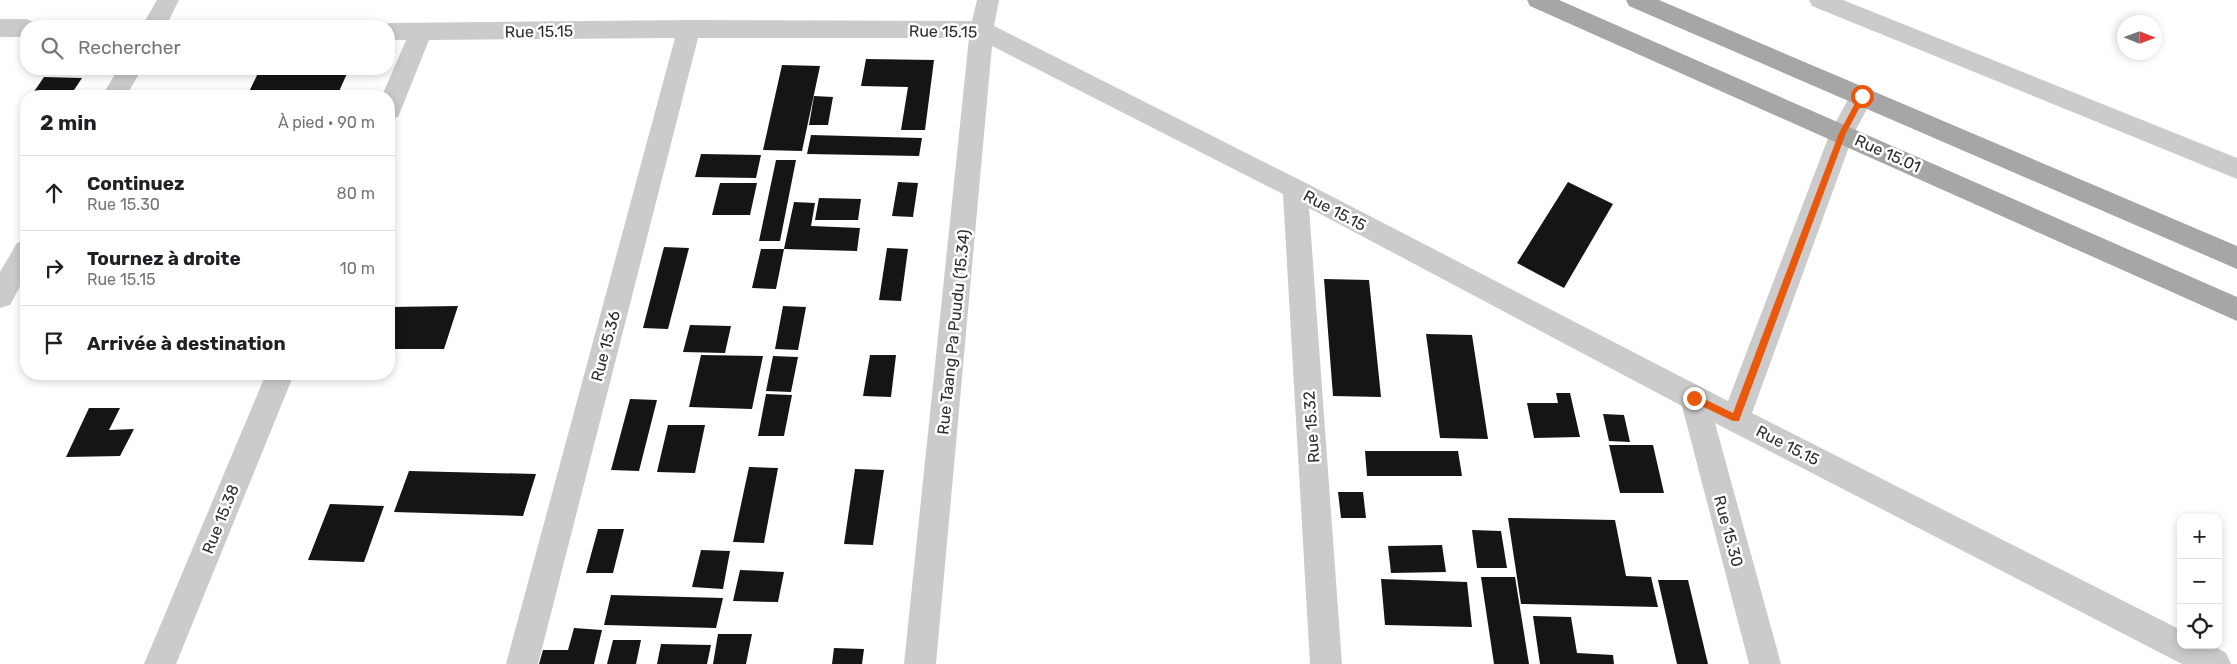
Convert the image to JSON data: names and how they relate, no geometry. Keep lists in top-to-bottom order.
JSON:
{
  "streets": {
    "main road": ["Rue 15.01"],
    "street": [
      "Rue 15.15",
      "Rue Taang Pa Puudu (15.34)",
      "Rue 15.36",
      "Rue 15.32",
      "Rue 15.38",
      "Rue 15.30"
    ]
  },
  "crossings": [
    ["Rue 15.15", "Rue Taang Pa Puudu (15.34)"],
    ["Rue 15.15", "Rue 15.36"],
    ["Rue 15.15", "Rue 15.32"],
    ["Rue 15.15", "Rue 15.30"]
  ],
  "north": "right",
  "page": {
    "search": "Rechercher",
    "heading": ["2 min", "À pied · 90 m"],
    "list": [
      ["Continuez", "Rue 15.30", "80 m"],
      ["Tournez à droite", "Rue 15.15", "10 m"],
      "Arrivée à destination"
    ],
    "map_buttons": ["+", "−"]
  }
}
